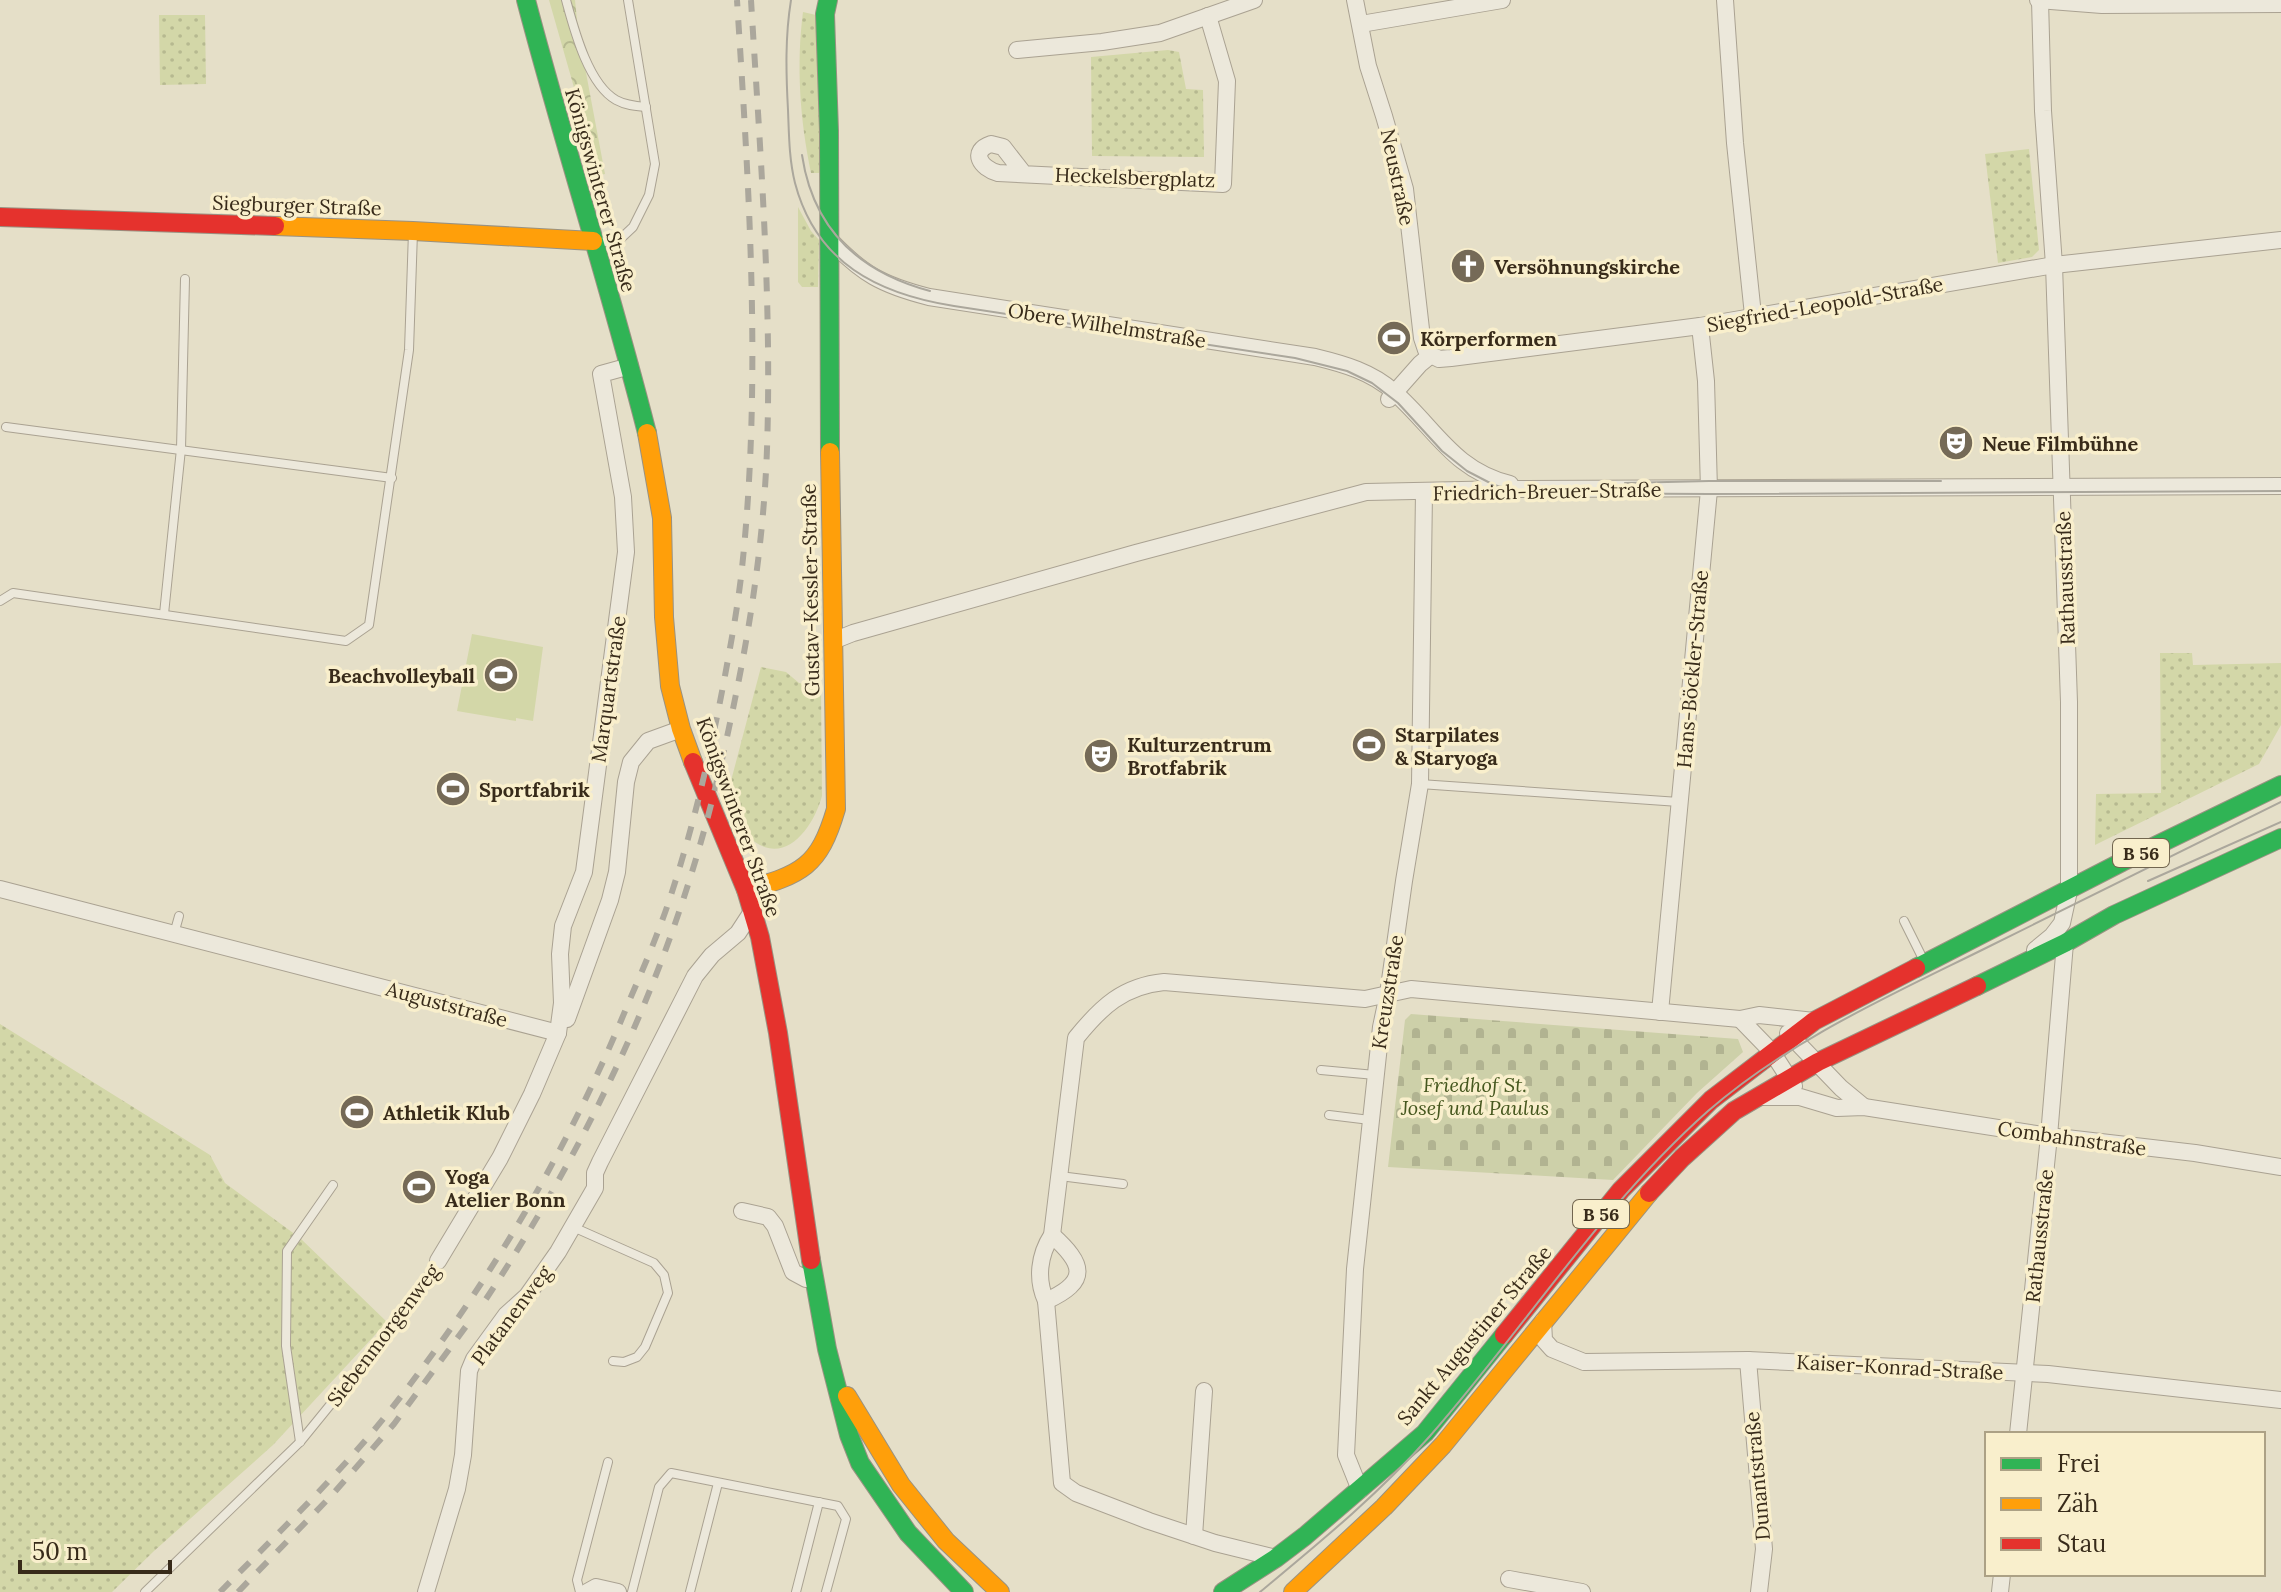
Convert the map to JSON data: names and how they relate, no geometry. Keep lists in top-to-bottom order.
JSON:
{
  "streets": {
    "main road": [
      "Königswinterer Straße",
      "Siegburger Straße",
      "Gustav-Kessler-Straße",
      "B 56",
      "Sankt Augustiner Straße"
    ],
    "street": [
      "Heckelsbergplatz",
      "Neustraße",
      "Siegfried-Leopold-Straße",
      "Obere Wilhelmstraße",
      "Friedrich-Breuer-Straße",
      "Rathausstraße",
      "Hans-Böckler-Straße",
      "Marquartstraße",
      "Kreuzstraße",
      "Auguststraße",
      "Combahnstraße",
      "Platanenweg",
      "Siebenmorgenweg",
      "Kaiser-Konrad-Straße",
      "Dunantstraße"
    ]
  },
  "crossings": [
    ["Neustraße", "Siegfried-Leopold-Straße"],
    ["Königswinterer Straße", "Siegburger Straße"],
    ["Königswinterer Straße", "Gustav-Kessler-Straße"],
    ["Königswinterer Straße", "Marquartstraße"],
    ["Königswinterer Straße", "Platanenweg"],
    ["Siegfried-Leopold-Straße", "Rathausstraße"],
    ["Siegfried-Leopold-Straße", "Hans-Böckler-Straße"],
    ["Obere Wilhelmstraße", "Friedrich-Breuer-Straße"],
    ["Obere Wilhelmstraße", "Gustav-Kessler-Straße"],
    ["Friedrich-Breuer-Straße", "Rathausstraße"],
    ["Friedrich-Breuer-Straße", "Gustav-Kessler-Straße"],
    ["Friedrich-Breuer-Straße", "Hans-Böckler-Straße"],
    ["Friedrich-Breuer-Straße", "Kreuzstraße"],
    ["Rathausstraße", "B 56"],
    ["Rathausstraße", "Combahnstraße"],
    ["Rathausstraße", "Sankt Augustiner Straße"],
    ["Rathausstraße", "Kaiser-Konrad-Straße"],
    ["Marquartstraße", "Auguststraße"],
    ["Marquartstraße", "Siebenmorgenweg"],
    ["B 56", "Combahnstraße"],
    ["B 56", "Kaiser-Konrad-Straße"],
    ["Kreuzstraße", "Sankt Augustiner Straße"],
    ["Auguststraße", "Siebenmorgenweg"],
    ["Kaiser-Konrad-Straße", "Dunantstraße"]
  ],
  "parks": ["Friedhof St. Josef und Paulus"],
  "places": {
    "church": ["Versöhnungskirche"],
    "sports": [
      "Körperformen",
      "Beachvolleyball",
      "Starpilates & Staryoga",
      "Sportfabrik",
      "Athletik Klub",
      "Yoga Atelier Bonn"
    ],
    "theatre": ["Neue Filmbühne", "Kulturzentrum Brotfabrik"]
  },
  "legend": ["Frei", "Zäh", "Stau"],
  "scale_bar": "50 m"
}
